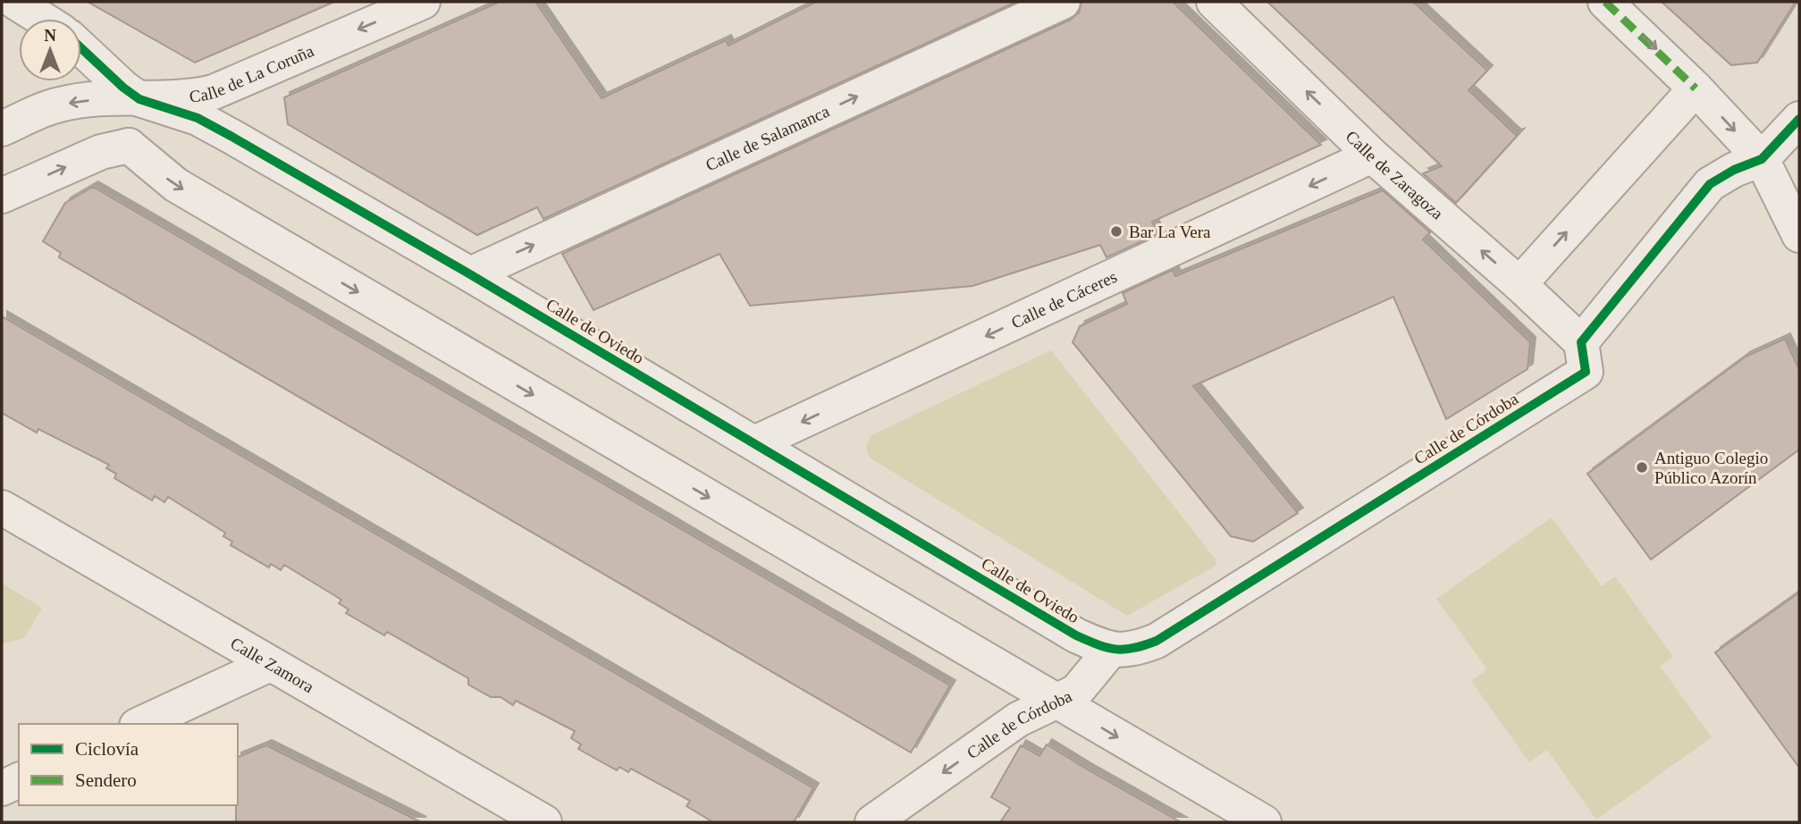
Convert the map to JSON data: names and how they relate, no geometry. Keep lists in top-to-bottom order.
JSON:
{
  "streets": {
    "street": [
      "Calle de La Coruña",
      "Calle de Salamanca",
      "Calle de Zaragoza",
      "Calle de Cáceres",
      "Calle de Oviedo",
      "Calle de Córdoba",
      "Calle Zamora"
    ]
  },
  "crossings": [
    ["Calle de La Coruña", "Calle de Oviedo"],
    ["Calle de Salamanca", "Calle de Oviedo"],
    ["Calle de Zaragoza", "Calle de Cáceres"],
    ["Calle de Zaragoza", "Calle de Córdoba"],
    ["Calle de Cáceres", "Calle de Oviedo"],
    ["Calle de Oviedo", "Calle de Córdoba"]
  ],
  "one_way": [
    "Calle de La Coruña",
    "Calle de Salamanca",
    "Calle de Zaragoza",
    "Calle de Cáceres"
  ],
  "places": ["Bar La Vera", "Antiguo Colegio Público Azorín"],
  "legend": ["Ciclovía", "Sendero"],
  "north": "top"
}
